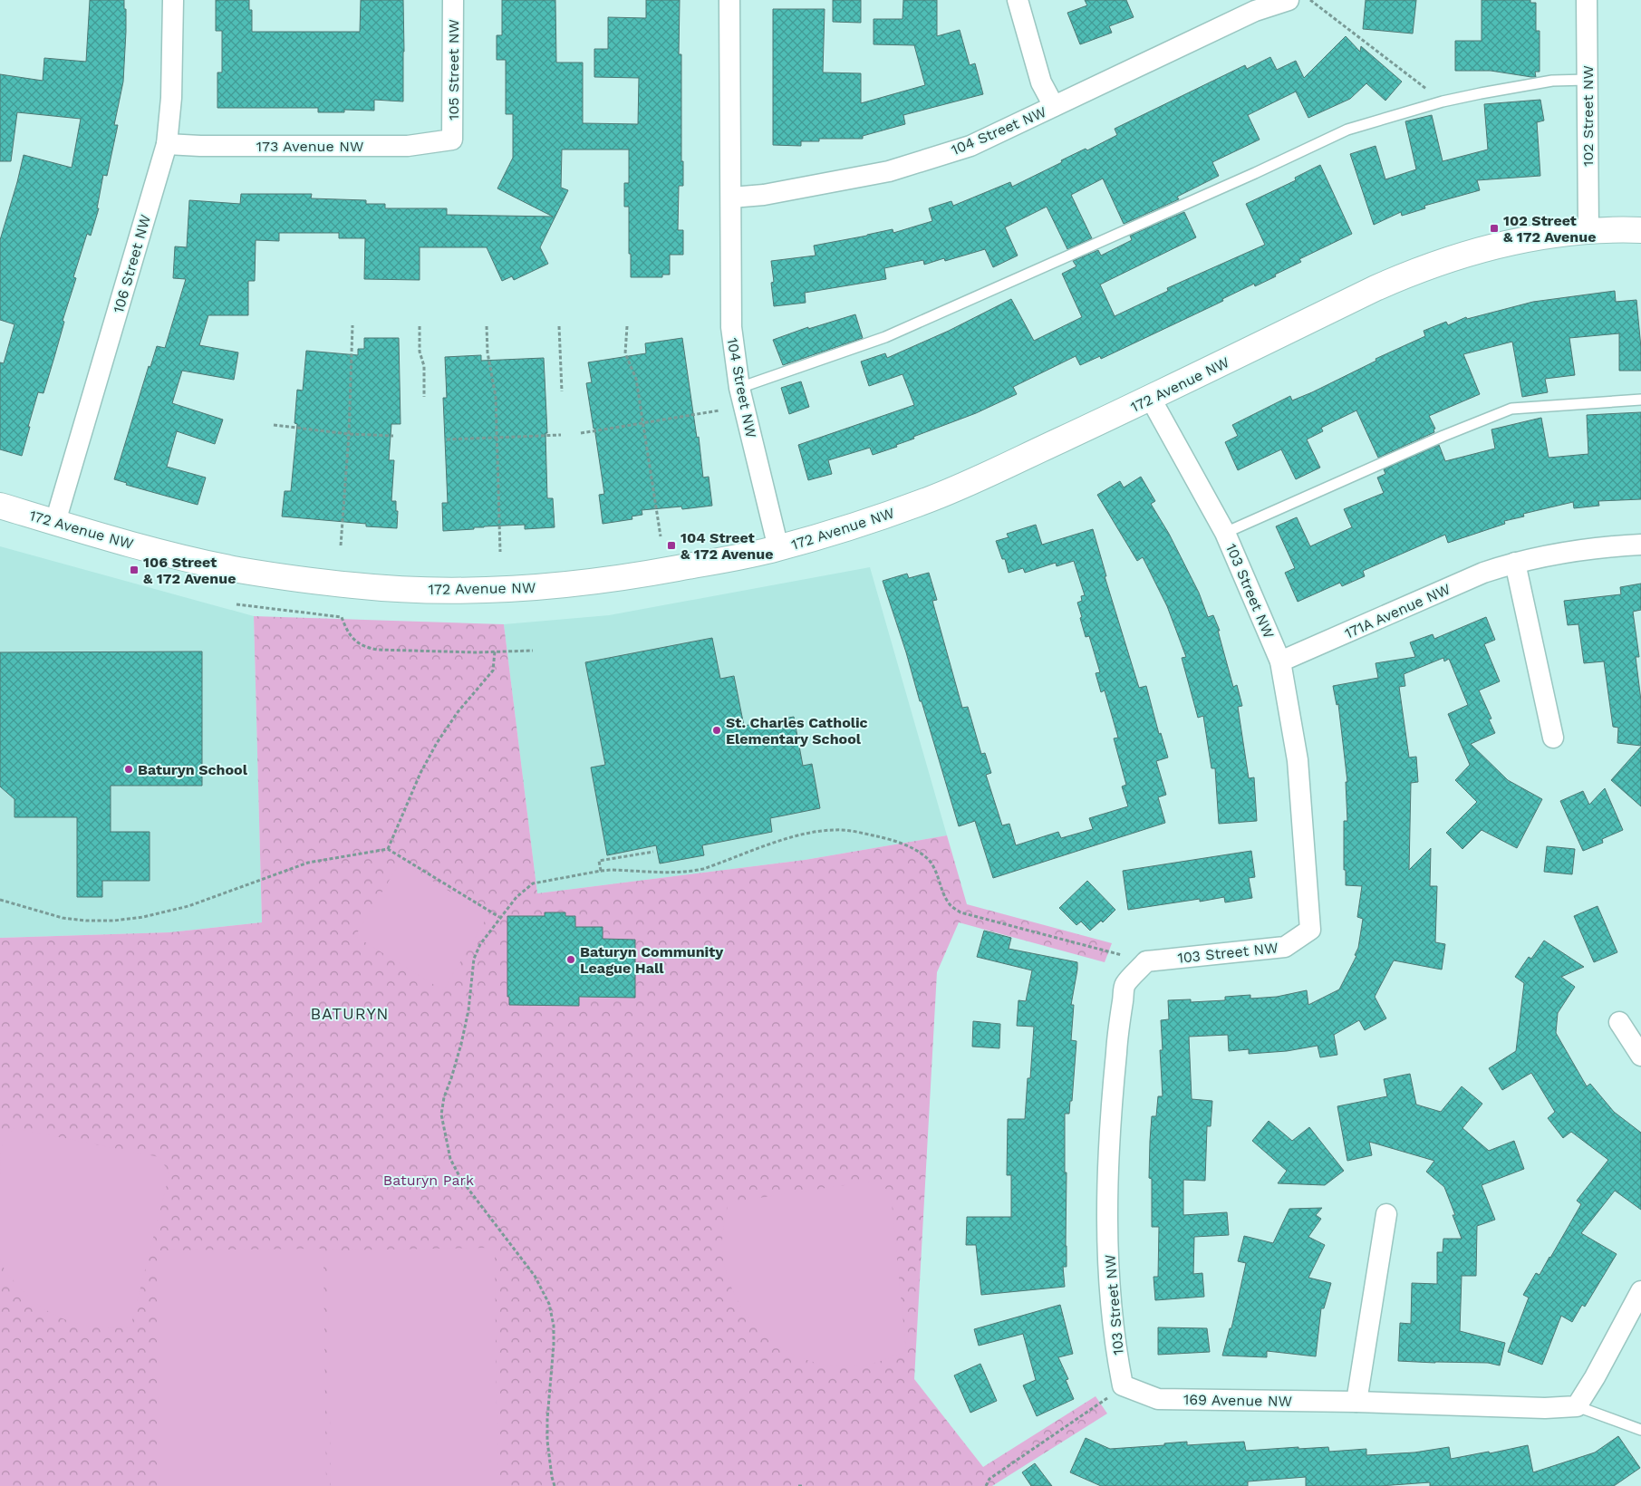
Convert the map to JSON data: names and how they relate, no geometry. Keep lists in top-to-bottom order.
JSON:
{
  "streets": {
    "street": [
      "105 Street NW",
      "102 Street NW",
      "104 Street NW",
      "173 Avenue NW",
      "106 Street NW",
      "172 Avenue NW",
      "103 Street NW",
      "171A Avenue NW",
      "169 Avenue NW"
    ]
  },
  "crossings": [
    ["105 Street NW", "173 Avenue NW"],
    ["102 Street NW", "172 Avenue NW"],
    ["104 Street NW", "172 Avenue NW"],
    ["173 Avenue NW", "106 Street NW"],
    ["106 Street NW", "172 Avenue NW"],
    ["172 Avenue NW", "103 Street NW"],
    ["103 Street NW", "171A Avenue NW"],
    ["103 Street NW", "169 Avenue NW"]
  ],
  "districts": ["BATURYN"],
  "parks": ["Baturyn Park"],
  "places": {
    "transit": ["102 Street & 172 Avenue", "104 Street & 172 Avenue", "106 Street & 172 Avenue"],
    "other": ["St. Charles Catholic Elementary School", "Baturyn School", "Baturyn Community League Hall"]
  }
}
